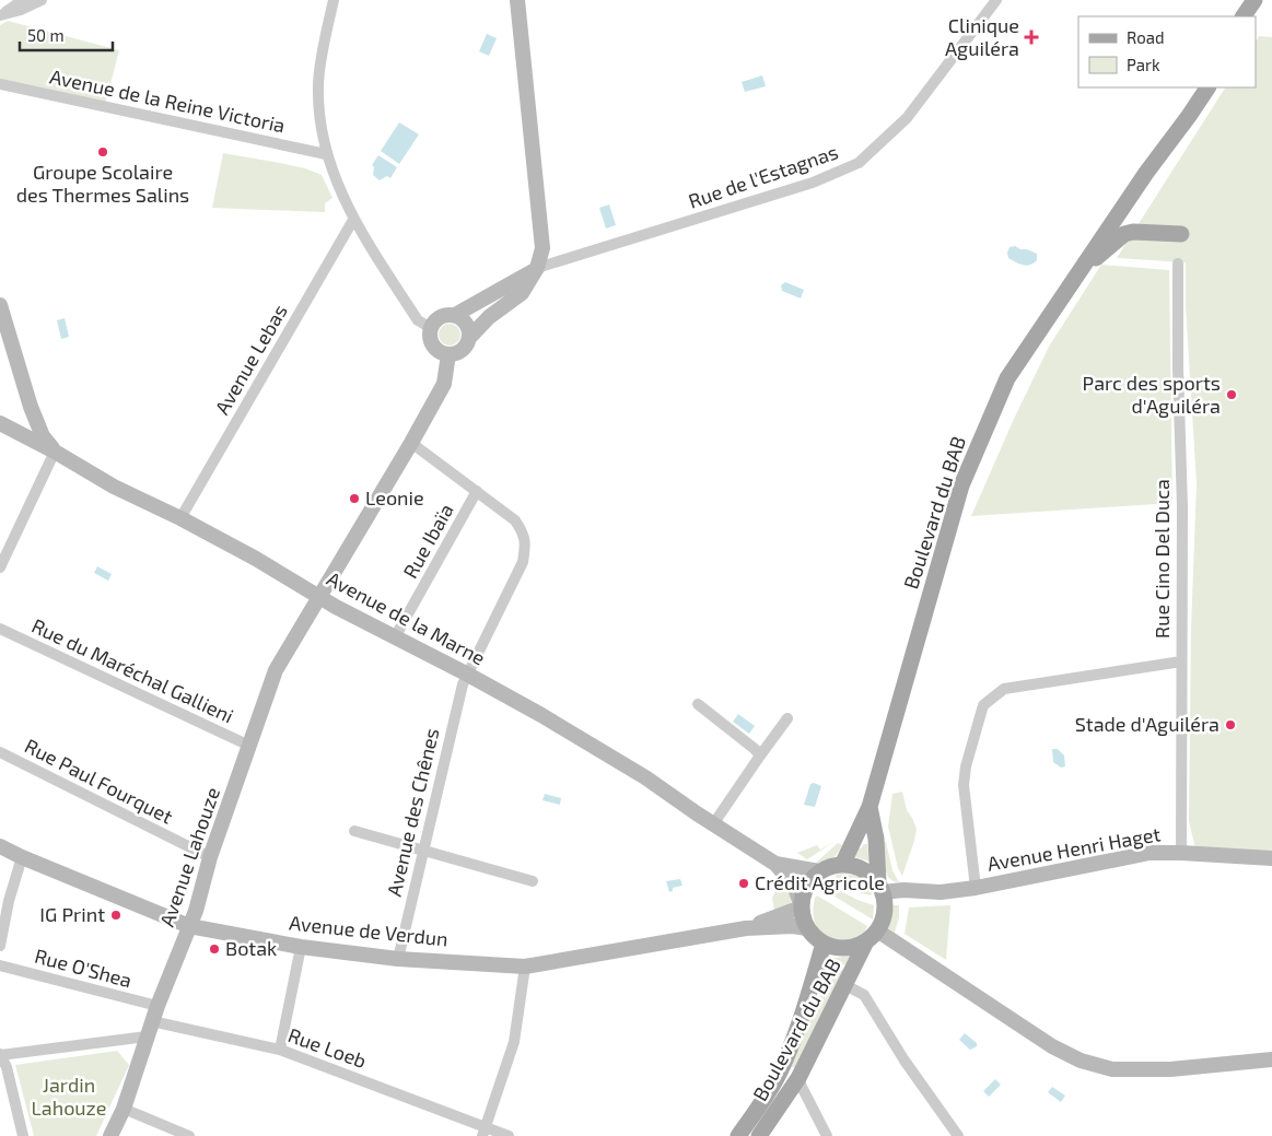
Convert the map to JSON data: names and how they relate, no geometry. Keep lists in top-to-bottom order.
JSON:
{
  "streets": {
    "main road": [
      "Boulevard du BAB",
      "Avenue de la Marne",
      "Avenue Henri Haget",
      "Avenue Lahouze",
      "Avenue de Verdun"
    ],
    "street": [
      "Avenue de la Reine Victoria",
      "Rue de l'Estagnas",
      "Avenue Lebas",
      "Rue Ibaïa",
      "Rue Cino Del Duca",
      "Rue du Maréchal Gallieni",
      "Rue Paul Fourquet",
      "Avenue des Chênes",
      "Rue O'Shea",
      "Rue Loeb"
    ]
  },
  "crossings": [
    ["Avenue Lebas", "Avenue de la Marne"],
    ["Boulevard du BAB", "Avenue de la Marne"],
    ["Boulevard du BAB", "Avenue Henri Haget"],
    ["Boulevard du BAB", "Avenue de Verdun"],
    ["Rue Ibaïa", "Avenue de la Marne"],
    ["Rue Ibaïa", "Avenue des Chênes"],
    ["Rue Cino Del Duca", "Avenue Henri Haget"],
    ["Avenue de la Marne", "Avenue des Chênes"],
    ["Avenue de la Marne", "Avenue Henri Haget"],
    ["Avenue de la Marne", "Avenue Lahouze"],
    ["Avenue de la Marne", "Avenue de Verdun"],
    ["Rue du Maréchal Gallieni", "Avenue Lahouze"],
    ["Rue Paul Fourquet", "Avenue Lahouze"],
    ["Avenue des Chênes", "Avenue Lahouze"],
    ["Avenue des Chênes", "Avenue de Verdun"],
    ["Avenue Henri Haget", "Avenue de Verdun"],
    ["Avenue Lahouze", "Avenue de Verdun"],
    ["Avenue Lahouze", "Rue O'Shea"],
    ["Avenue Lahouze", "Rue Loeb"]
  ],
  "parks": ["Jardin Lahouze"],
  "places": {
    "health": ["Clinique Aguiléra"],
    "other": [
      "Groupe Scolaire des Thermes Salins",
      "Parc des sports d'Aguiléra",
      "Leonie",
      "Stade d'Aguiléra",
      "Crédit Agricole",
      "IG Print",
      "Botak"
    ]
  },
  "legend": ["Road", "Park"],
  "scale_bar": "50 m"
}
